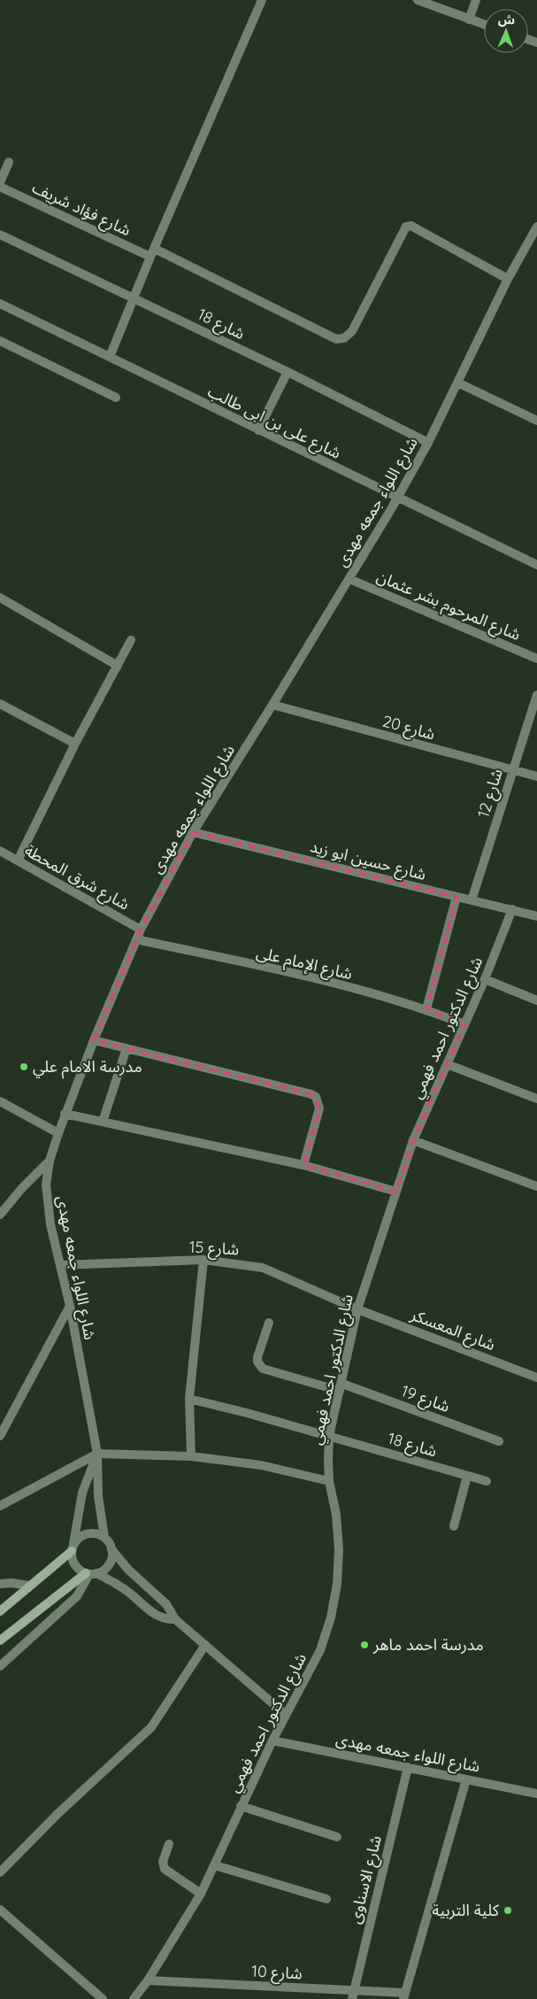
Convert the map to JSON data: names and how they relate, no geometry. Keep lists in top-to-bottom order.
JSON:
{
  "streets": {
    "street": [
      "شارع فؤاد شريف",
      "شارع 18",
      "شارع على بن ابى طالب",
      "شارع اللواء جمعه مهدى",
      "شارع المرحوم بشر عثمان",
      "شارع 20",
      "شارع 12",
      "شارع حسين ابو زيد",
      "شارع شرق المحطة",
      "شارع الإمام على",
      "شارع الدكتور احمد فهمي",
      "شارع 15",
      "شارع المعسكر",
      "شارع 19",
      "شارع الاسناوى",
      "شارع 10"
    ]
  },
  "crossings": [
    ["شارع فؤاد شريف", "شارع اللواء جمعه مهدى"],
    ["شارع 18", "شارع اللواء جمعه مهدى"],
    ["شارع 18", "شارع الدكتور احمد فهمي"],
    ["شارع على بن ابى طالب", "شارع اللواء جمعه مهدى"],
    ["شارع اللواء جمعه مهدى", "شارع المرحوم بشر عثمان"],
    ["شارع اللواء جمعه مهدى", "شارع 20"],
    ["شارع اللواء جمعه مهدى", "شارع حسين ابو زيد"],
    ["شارع اللواء جمعه مهدى", "شارع شرق المحطة"],
    ["شارع اللواء جمعه مهدى", "شارع الإمام على"],
    ["شارع اللواء جمعه مهدى", "شارع الدكتور احمد فهمي"],
    ["شارع اللواء جمعه مهدى", "شارع 15"],
    ["شارع اللواء جمعه مهدى", "شارع الاسناوى"],
    ["شارع 20", "شارع 12"],
    ["شارع 12", "شارع حسين ابو زيد"],
    ["شارع حسين ابو زيد", "شارع الدكتور احمد فهمي"],
    ["شارع الإمام على", "شارع الدكتور احمد فهمي"],
    ["شارع الدكتور احمد فهمي", "شارع 15"],
    ["شارع الدكتور احمد فهمي", "شارع المعسكر"],
    ["شارع الدكتور احمد فهمي", "شارع 19"],
    ["شارع الدكتور احمد فهمي", "شارع 10"],
    ["شارع 15", "شارع المعسكر"],
    ["شارع الاسناوى", "شارع 10"]
  ],
  "places": ["مدرسة الامام علي", "مدرسة احمد ماهر", "كلية التربية"],
  "north": "top"
}
